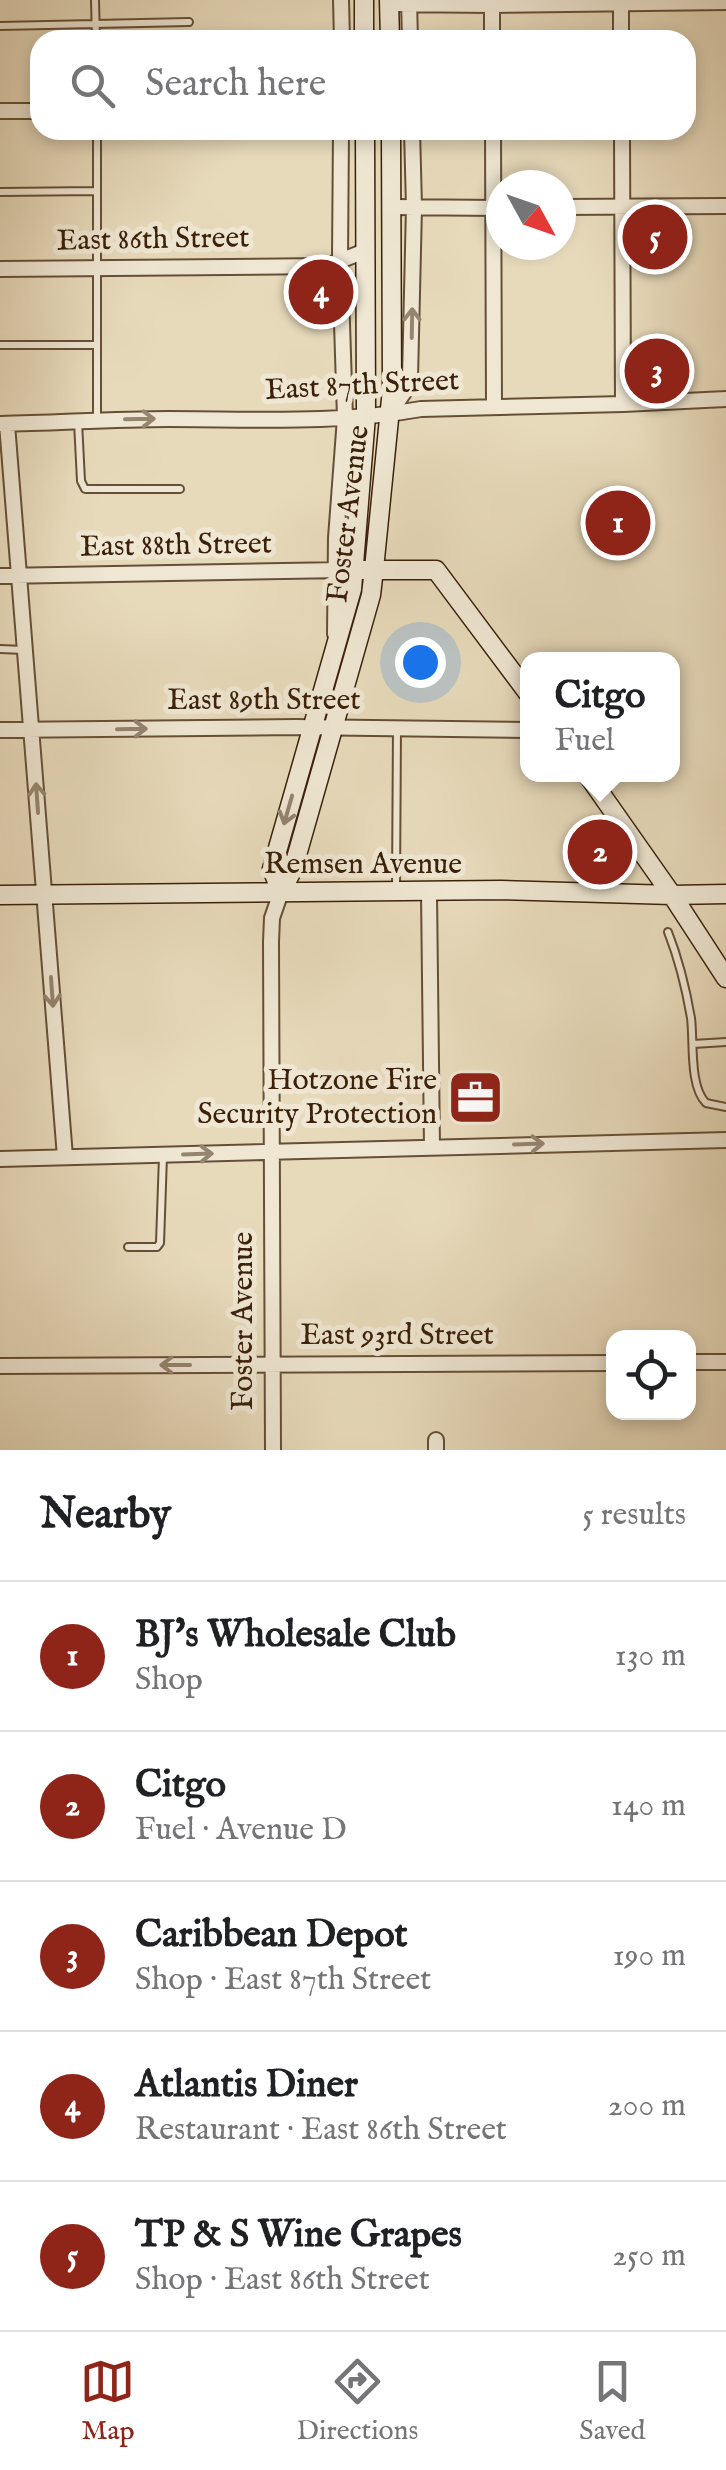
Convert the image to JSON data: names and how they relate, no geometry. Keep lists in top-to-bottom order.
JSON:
{
  "streets": {
    "main road": ["Foster Avenue", "Remsen Avenue"],
    "street": [
      "East 86th Street",
      "East 87th Street",
      "East 88th Street",
      "East 89th Street",
      "East 93rd Street"
    ]
  },
  "crossings": [
    ["East 86th Street", "Foster Avenue"],
    ["East 87th Street", "Foster Avenue"],
    ["Foster Avenue", "East 88th Street"],
    ["Foster Avenue", "East 89th Street"],
    ["Foster Avenue", "Remsen Avenue"],
    ["Foster Avenue", "East 93rd Street"]
  ],
  "one_way": ["East 89th Street", "East 93rd Street"],
  "places": {
    "office": ["Hotzone Fire Security Protection"]
  },
  "north": "bottom right",
  "page": {
    "search": "Search here",
    "pins": [
      "5",
      "4",
      "3",
      "1",
      "2"
    ],
    "popup": ["Citgo", "Fuel"],
    "heading": ["Nearby", "5 results"],
    "list": [
      {
        "mark": "1",
        "name": "BJ's Wholesale Club",
        "note": "Shop",
        "value": "130 m"
      },
      {
        "mark": "2",
        "name": "Citgo",
        "note": "Fuel · Avenue D",
        "value": "140 m"
      },
      {
        "mark": "3",
        "name": "Caribbean Depot",
        "note": "Shop · East 87th Street",
        "value": "190 m"
      },
      {
        "mark": "4",
        "name": "Atlantis Diner",
        "note": "Restaurant · East 86th Street",
        "value": "200 m"
      },
      {
        "mark": "5",
        "name": "TP & S Wine Grapes",
        "note": "Shop · East 86th Street",
        "value": "250 m"
      }
    ],
    "nav": ["Map", "Directions", "Saved"]
  }
}
